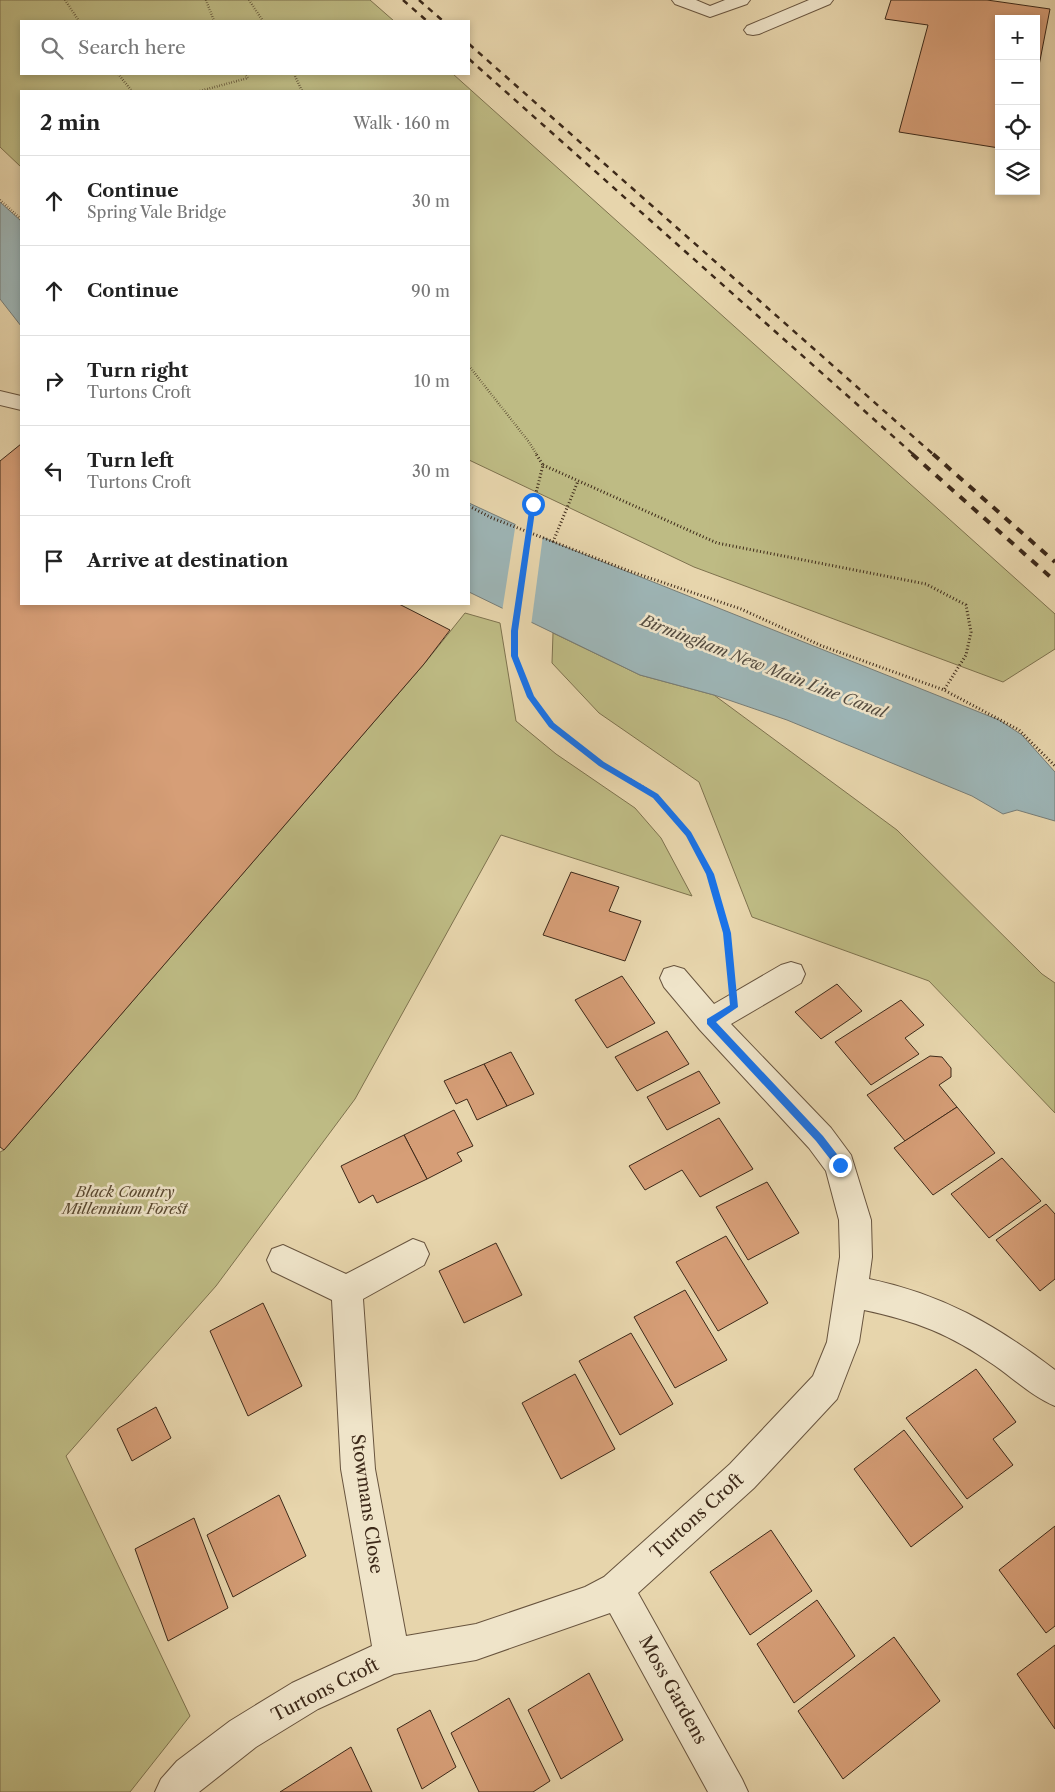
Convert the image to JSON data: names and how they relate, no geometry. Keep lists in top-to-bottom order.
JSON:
{
  "streets": {
    "street": ["Stowmans Close", "Turtons Croft", "Moss Gardens"]
  },
  "crossings": [
    ["Stowmans Close", "Turtons Croft"],
    ["Turtons Croft", "Moss Gardens"]
  ],
  "water": ["Birmingham New Main Line Canal"],
  "parks": ["Black Country Millennium Forest"],
  "page": {
    "map_buttons": ["+", "−"],
    "search": "Search here",
    "heading": ["2 min", "Walk · 160 m"],
    "list": [
      ["Continue", "Spring Vale Bridge", "30 m"],
      ["Continue", "90 m"],
      ["Turn right", "Turtons Croft", "10 m"],
      ["Turn left", "Turtons Croft", "30 m"],
      "Arrive at destination"
    ]
  }
}
